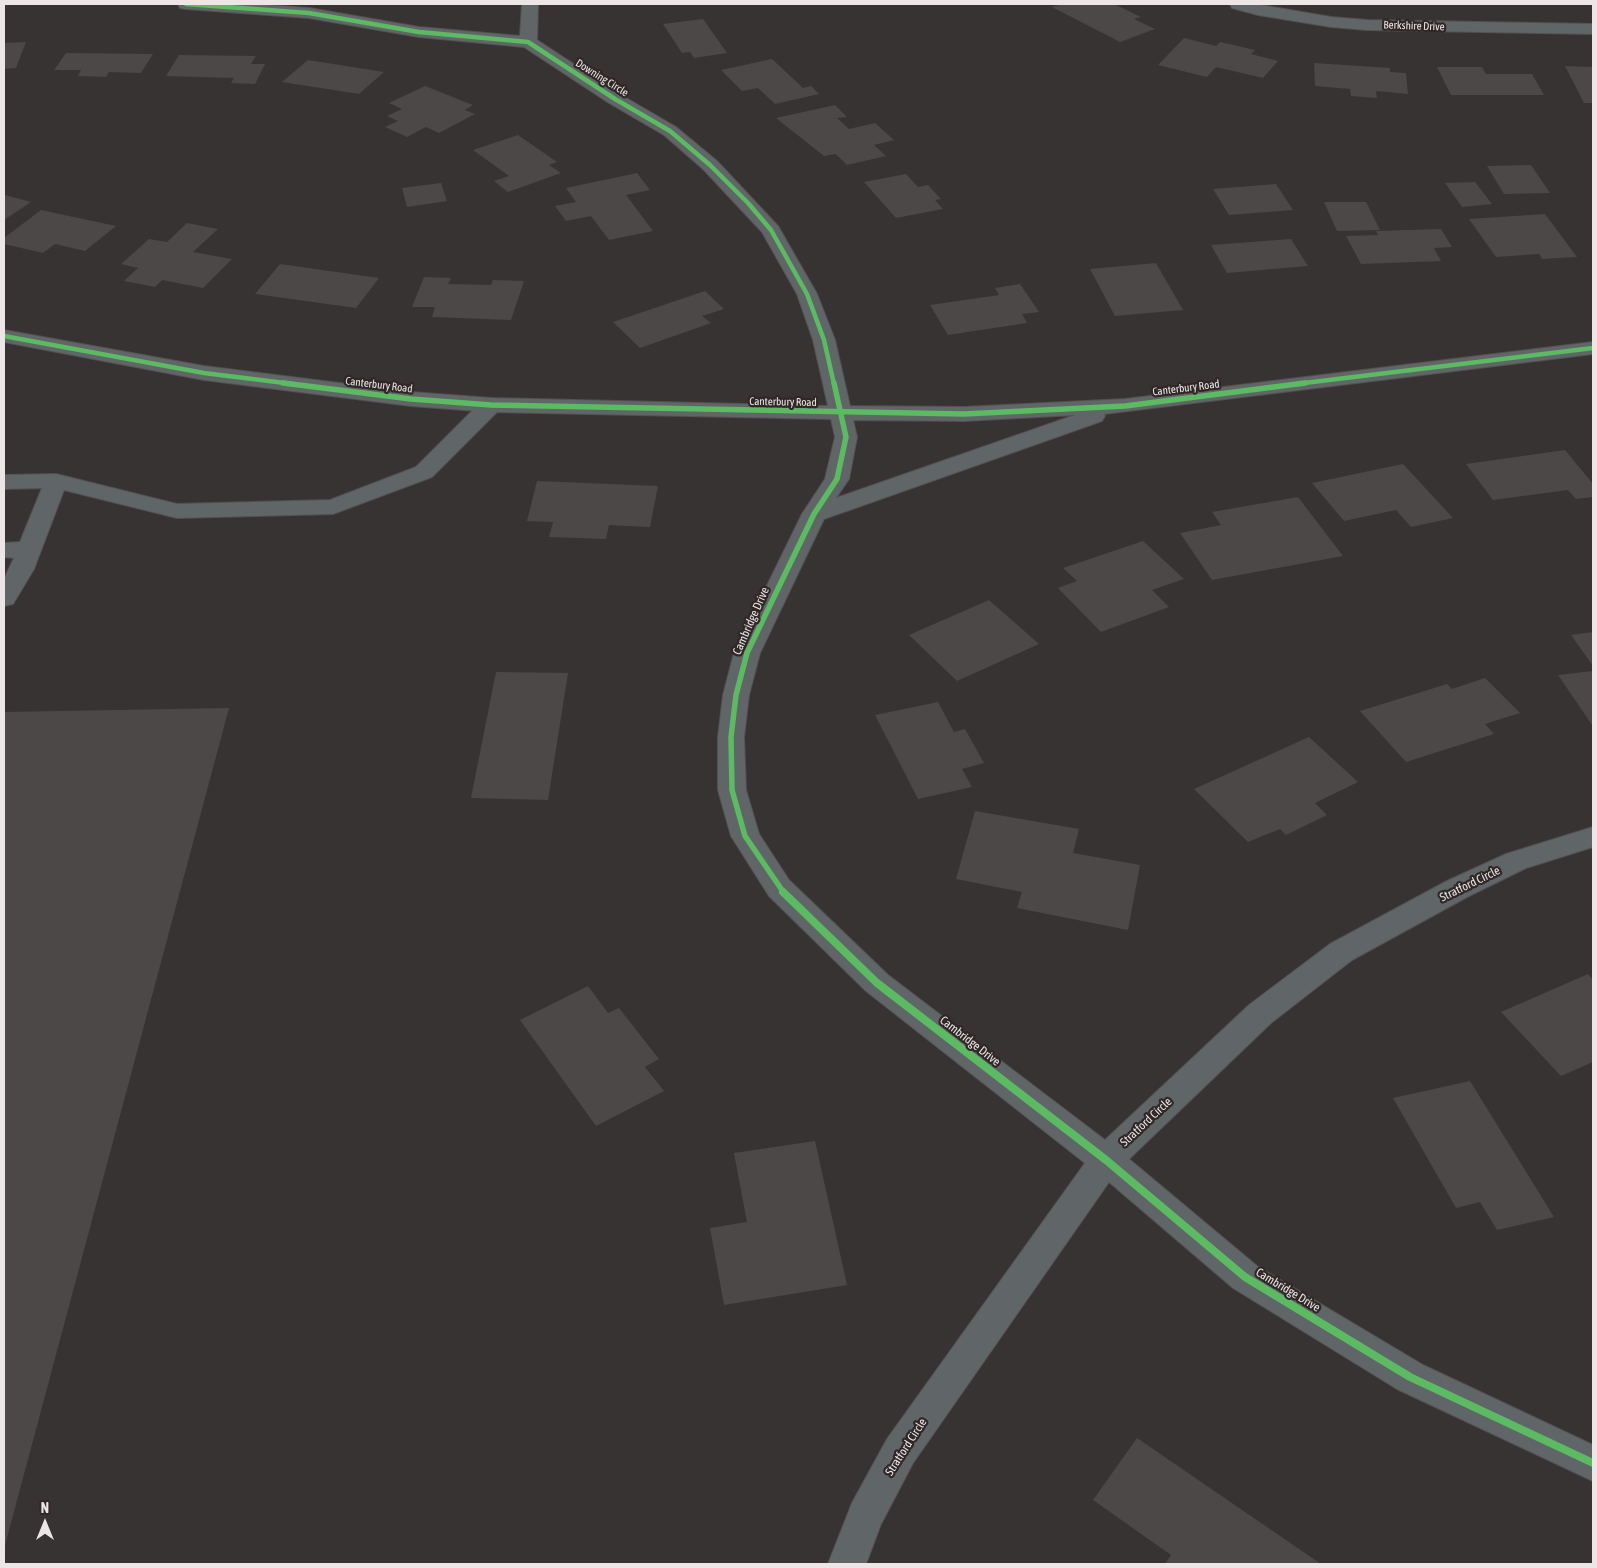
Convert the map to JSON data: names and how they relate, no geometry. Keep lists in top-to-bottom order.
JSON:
{
  "streets": {
    "street": [
      "Berkshire Drive",
      "Downing Circle",
      "Canterbury Road",
      "Cambridge Drive",
      "Stratford Circle"
    ]
  },
  "crossings": [
    ["Downing Circle", "Canterbury Road"],
    ["Downing Circle", "Cambridge Drive"],
    ["Canterbury Road", "Cambridge Drive"],
    ["Cambridge Drive", "Stratford Circle"]
  ],
  "north": "top"
}
